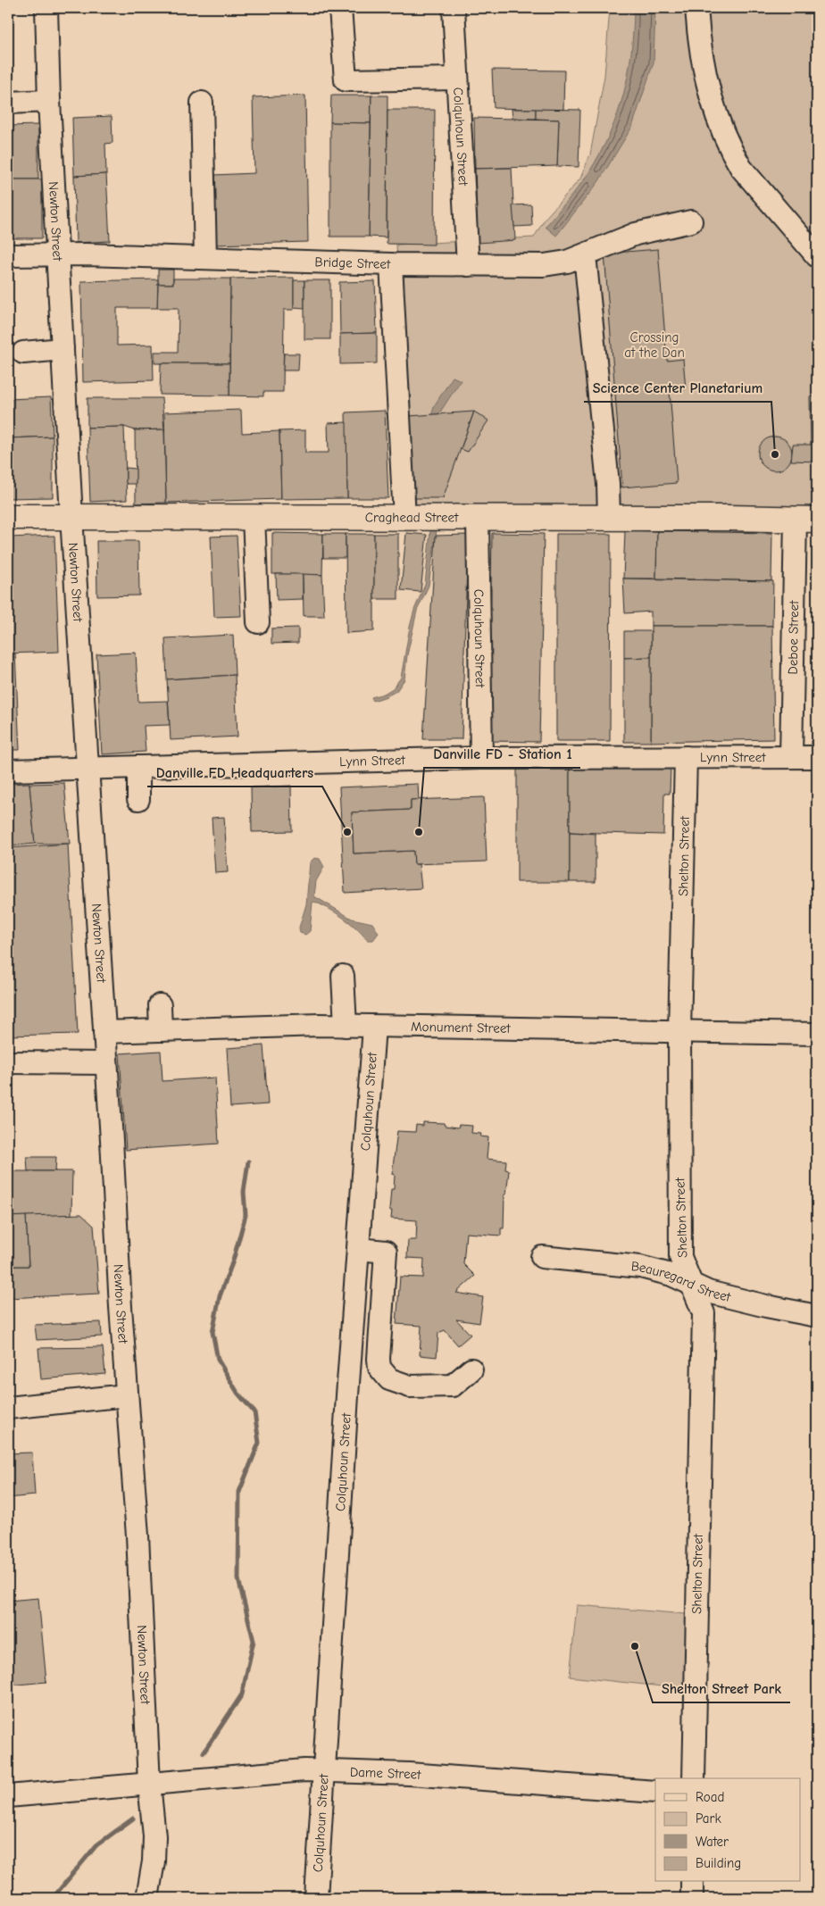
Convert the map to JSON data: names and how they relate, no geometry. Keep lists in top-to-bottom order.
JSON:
{
  "streets": {
    "main road": ["Craghead Street"],
    "street": [
      "Colquhoun Street",
      "Newton Street",
      "Bridge Street",
      "Deboe Street",
      "Lynn Street",
      "Shelton Street",
      "Monument Street",
      "Beauregard Street",
      "Dame Street"
    ]
  },
  "crossings": [
    ["Colquhoun Street", "Bridge Street"],
    ["Colquhoun Street", "Craghead Street"],
    ["Colquhoun Street", "Lynn Street"],
    ["Colquhoun Street", "Monument Street"],
    ["Colquhoun Street", "Dame Street"],
    ["Newton Street", "Bridge Street"],
    ["Newton Street", "Craghead Street"],
    ["Newton Street", "Lynn Street"],
    ["Newton Street", "Monument Street"],
    ["Newton Street", "Dame Street"],
    ["Craghead Street", "Deboe Street"],
    ["Deboe Street", "Lynn Street"],
    ["Lynn Street", "Shelton Street"],
    ["Shelton Street", "Monument Street"],
    ["Shelton Street", "Beauregard Street"]
  ],
  "parks": ["Crossing at the Dan"],
  "places": [
    "Science Center Planetarium",
    "Danville FD Headquarters",
    "Danville FD - Station 1",
    "Shelton Street Park"
  ],
  "legend": [
    "Road",
    "Park",
    "Water",
    "Building"
  ]
}
